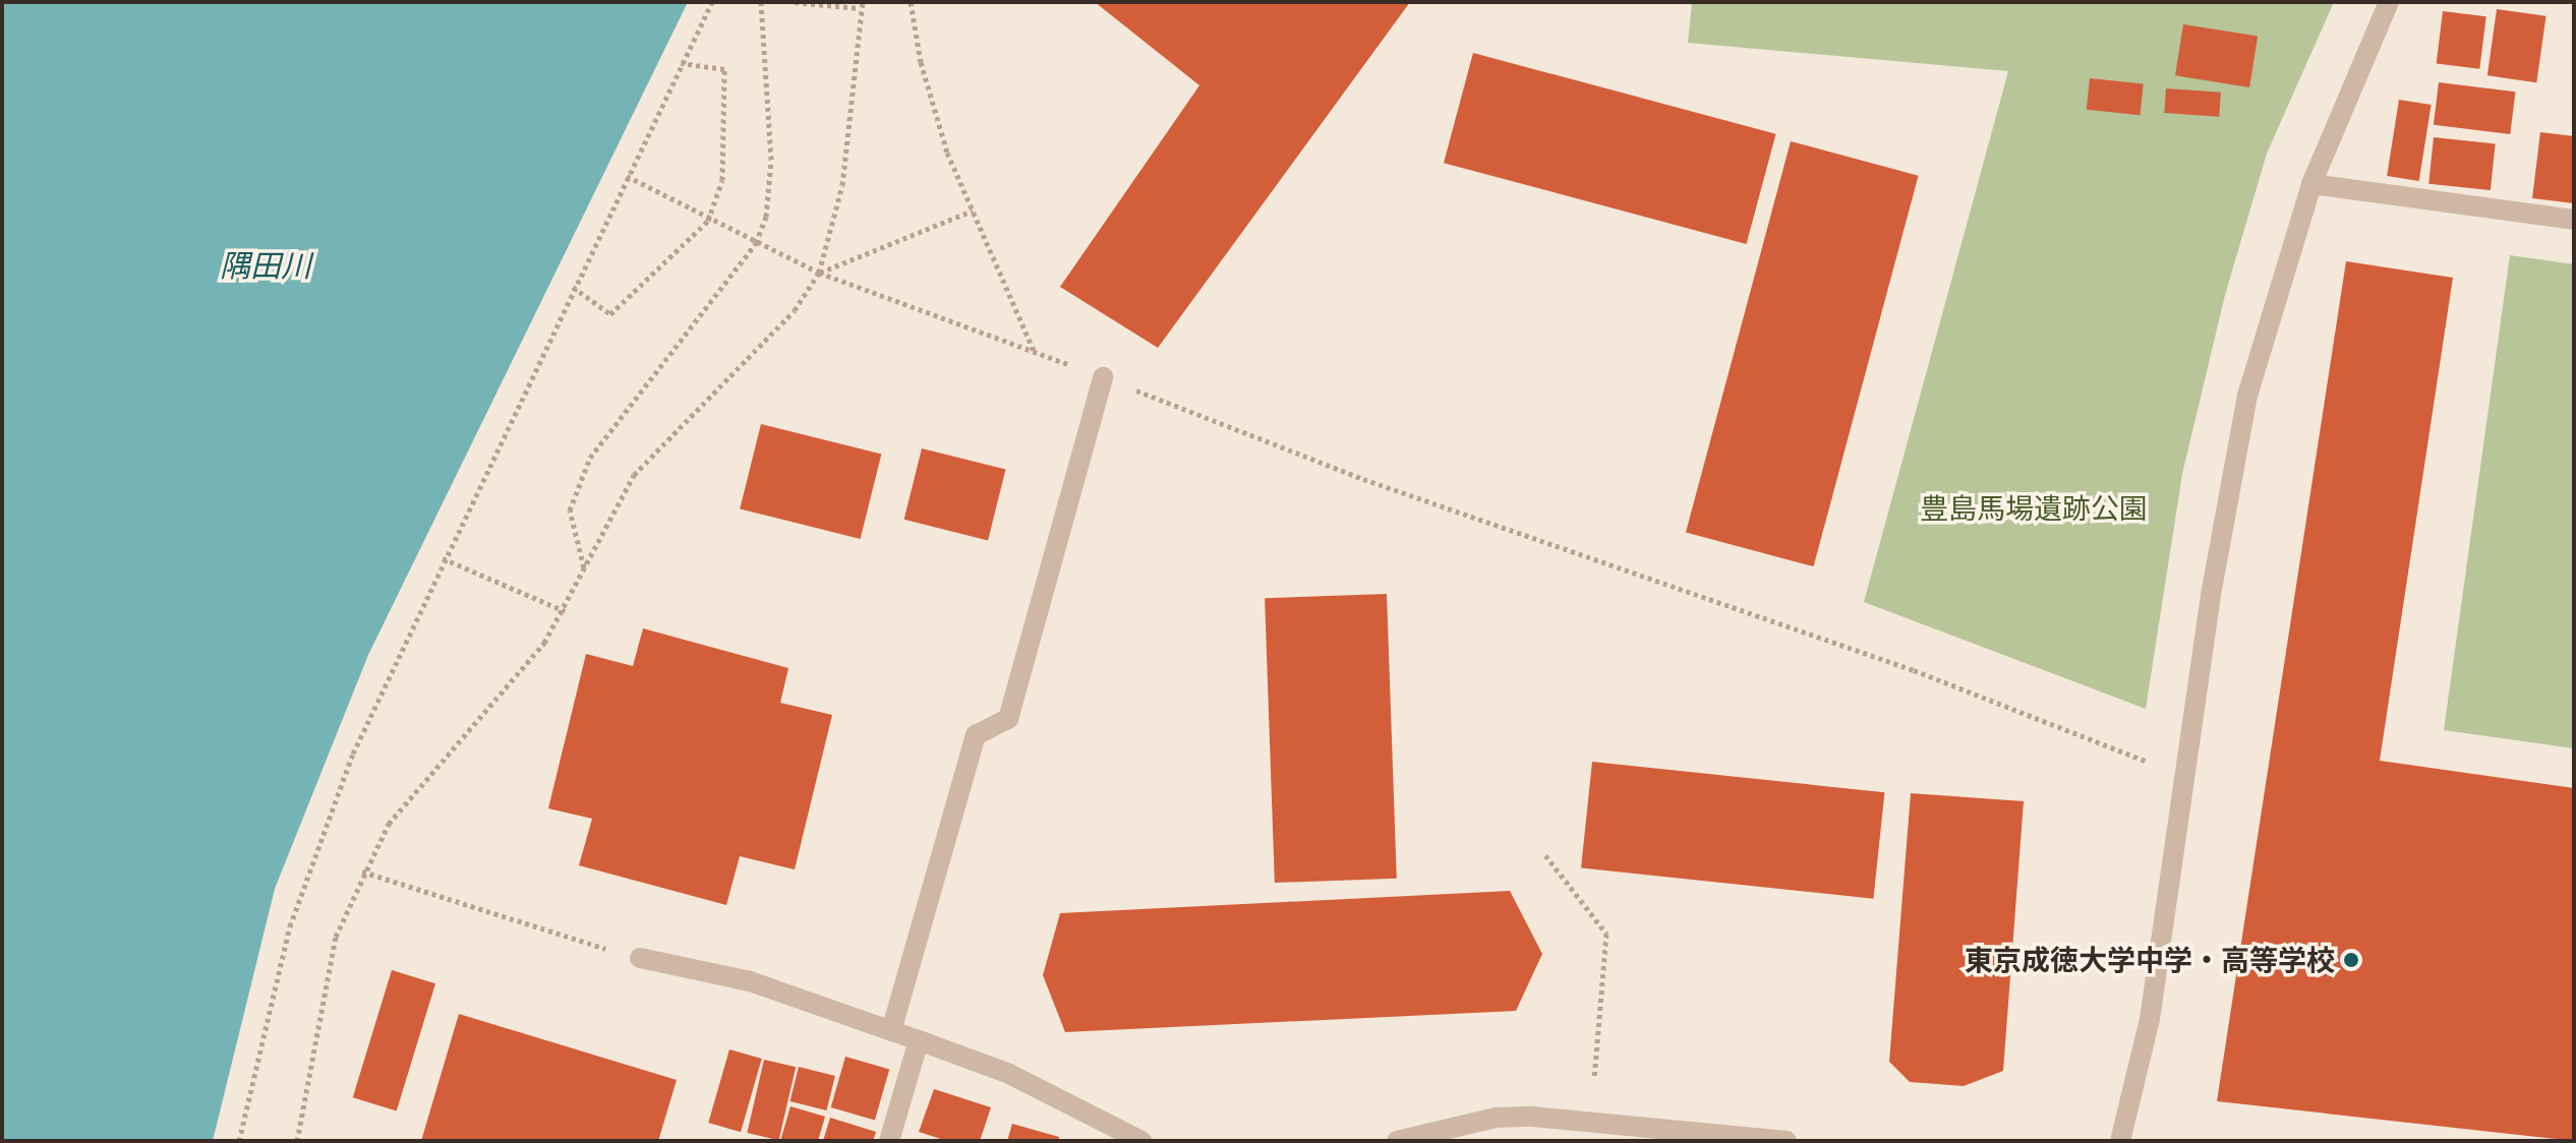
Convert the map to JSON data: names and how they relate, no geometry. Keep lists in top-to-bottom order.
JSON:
{
  "water": ["隅田川"],
  "parks": ["豊島馬場遺跡公園"],
  "places": ["東京成徳大学中学・高等学校"]
}
